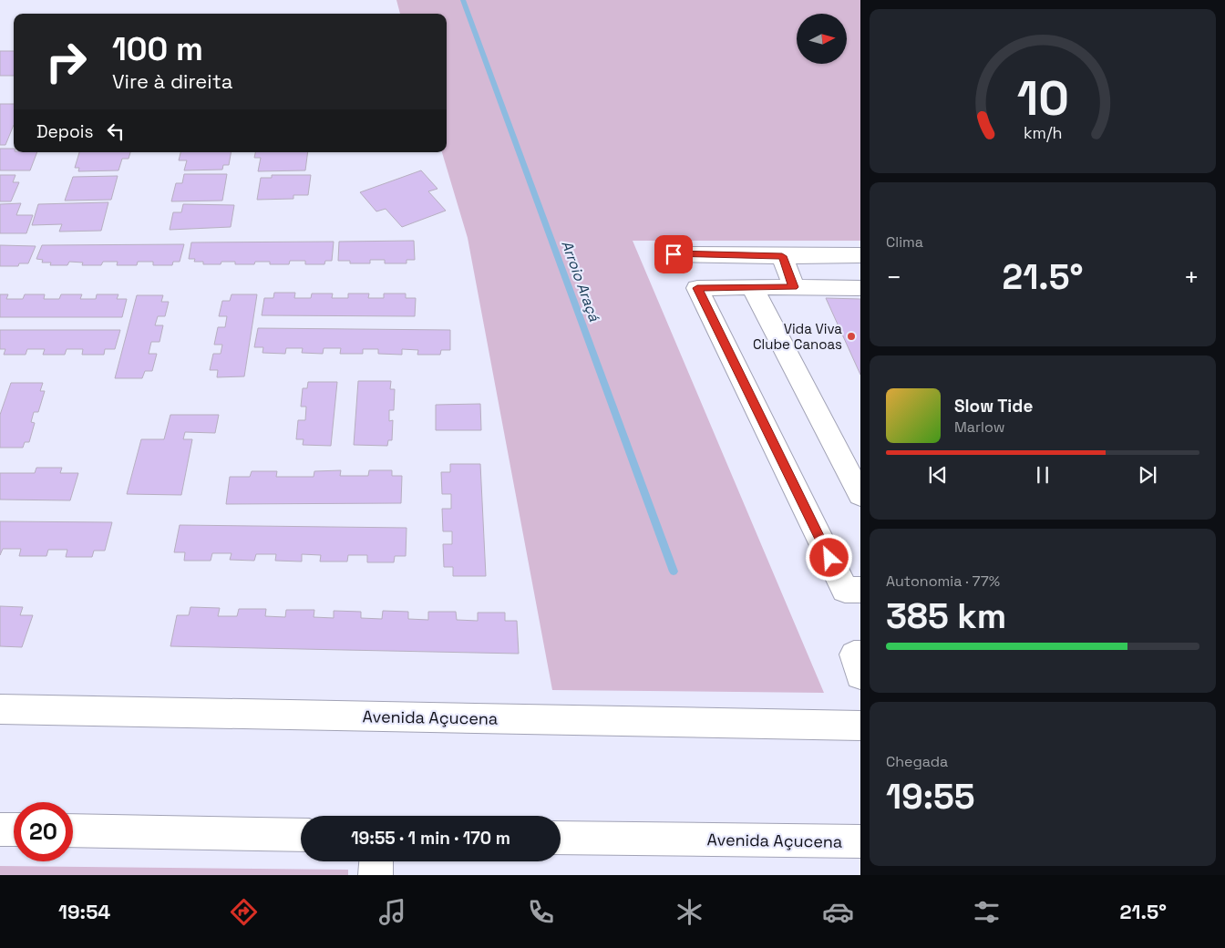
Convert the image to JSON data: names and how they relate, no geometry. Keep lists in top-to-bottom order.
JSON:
{
  "streets": {
    "main road": ["Avenida Açucena"]
  },
  "water": ["Arroio Araçá"],
  "places": ["Vida Viva Clube Canoas"],
  "north": "right",
  "page": {
    "turn": ["100 m", "Vire à direita"],
    "then": "Depois",
    "tile": [
      "Clima",
      ["Autonomia · 77%", "385 km"],
      ["Chegada", "19:55"]
    ],
    "heat": ["−", "21.5°", "+"],
    "song": ["Slow Tide", "Marlow"],
    "limit": "20",
    "trip": "19:55 · 1 min · 170 m",
    "tabs": ["19:54", "21.5°"],
    "gauge": ["10", "km/h"]
  }
}
